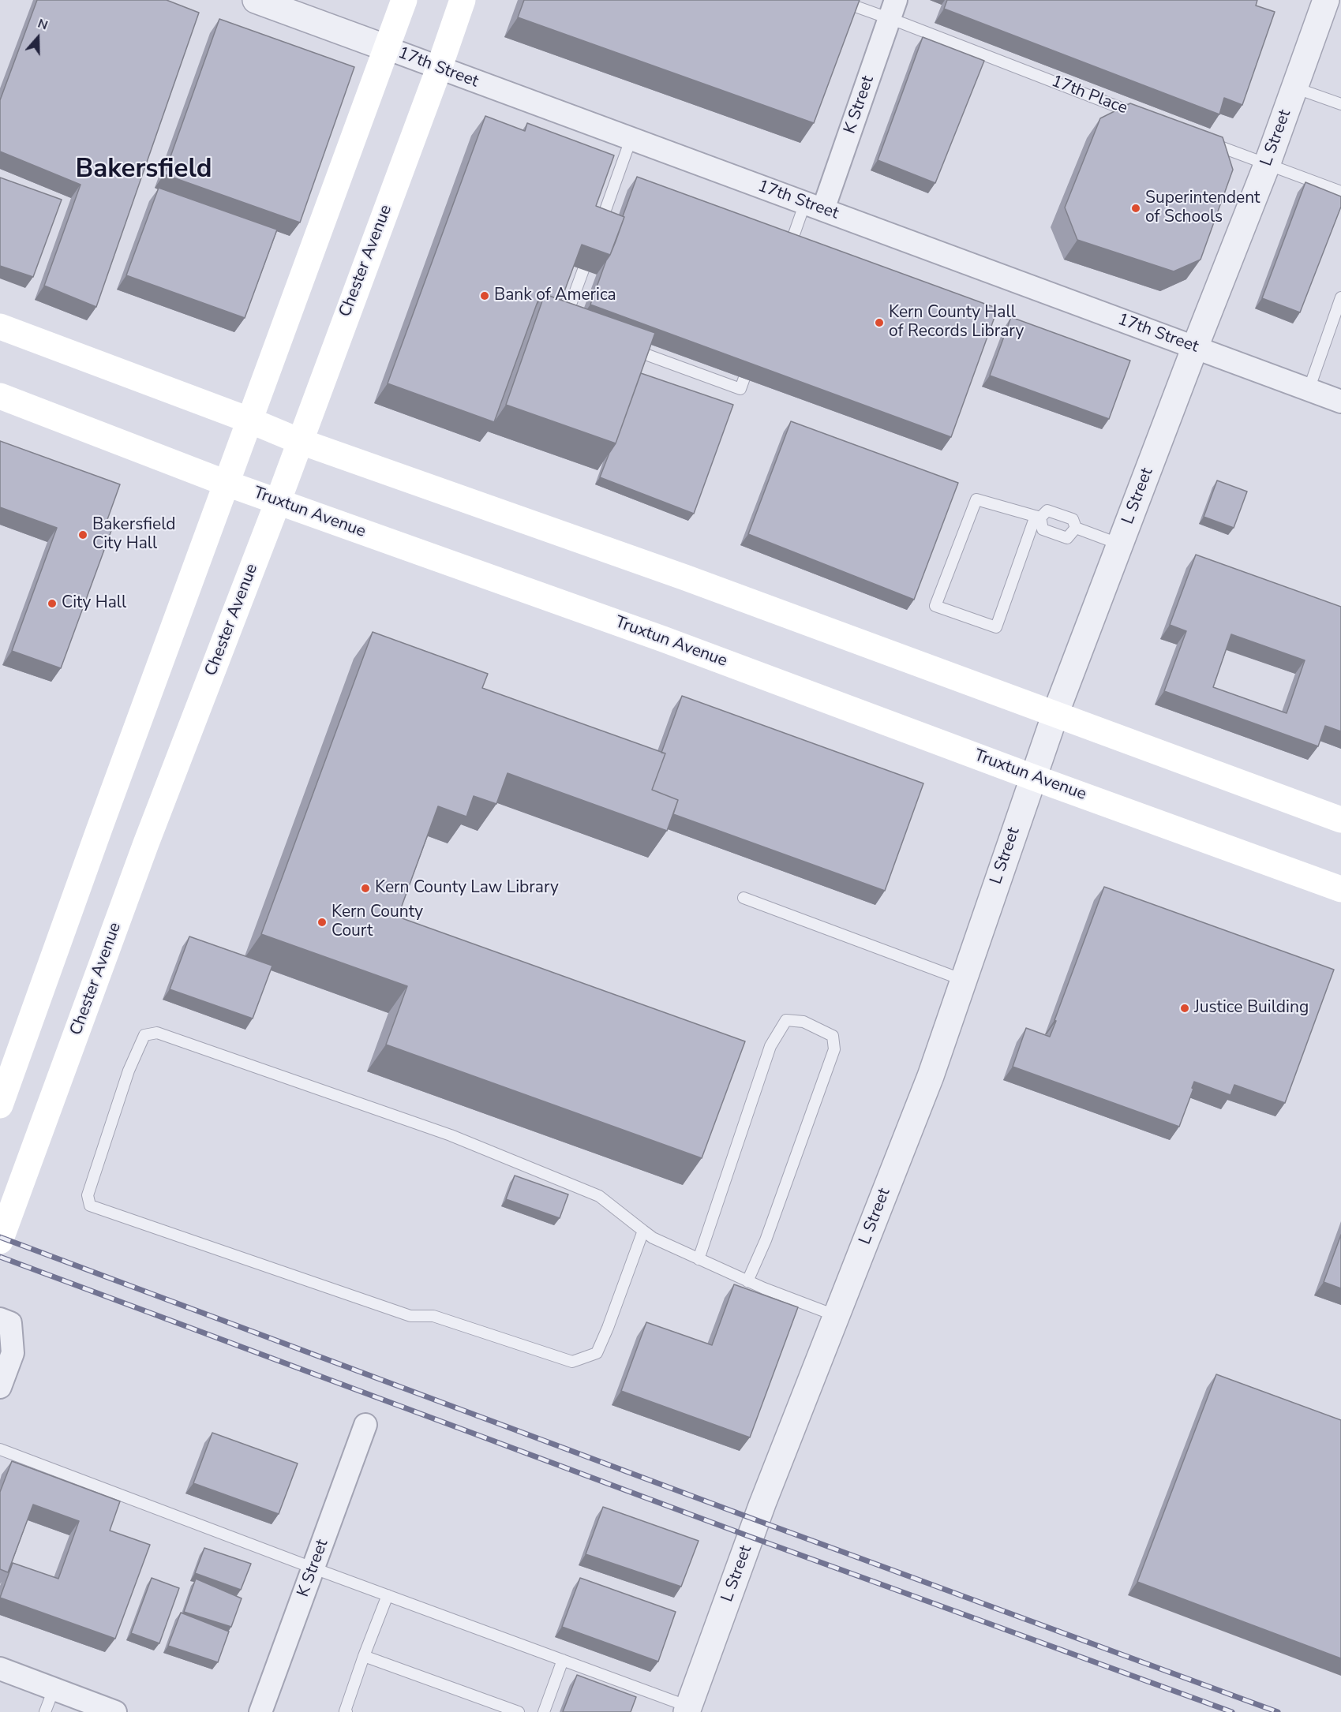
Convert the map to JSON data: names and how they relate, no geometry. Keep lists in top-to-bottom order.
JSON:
{
  "streets": {
    "main road": ["Chester Avenue", "Truxtun Avenue"],
    "street": ["17th Street", "K Street", "L Street"],
    "lane": ["17th Place"]
  },
  "crossings": [
    ["17th Street", "K Street"],
    ["17th Street", "L Street"],
    ["17th Street", "Chester Avenue"],
    ["17th Place", "K Street"],
    ["L Street", "Truxtun Avenue"],
    ["Chester Avenue", "Truxtun Avenue"]
  ],
  "districts": ["Bakersfield"],
  "places": [
    "Superintendent of Schools",
    "Bank of America",
    "Kern County Hall of Records Library",
    "Bakersfield City Hall",
    "City Hall",
    "Kern County Law Library",
    "Kern County Court",
    "Justice Building"
  ],
  "north": "top"
}
